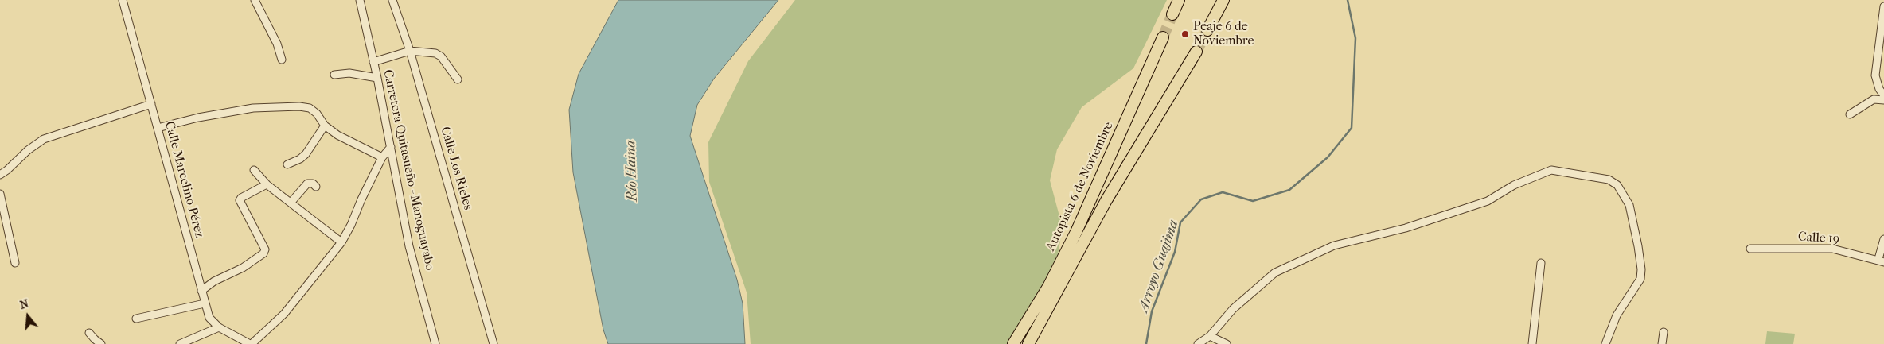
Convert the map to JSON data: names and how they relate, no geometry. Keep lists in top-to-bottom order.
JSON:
{
  "streets": {
    "highway": ["Autopista 6 de Noviembre"],
    "street": [
      "Calle Los Rieles",
      "Carretera Quitasueño - Manoguayabo",
      "Calle Marcelino Pérez",
      "Calle 19"
    ]
  },
  "water": ["Río Haina", "Arroyo Guajima"],
  "places": ["Peaje 6 de Noviembre"],
  "north": "top"
}
